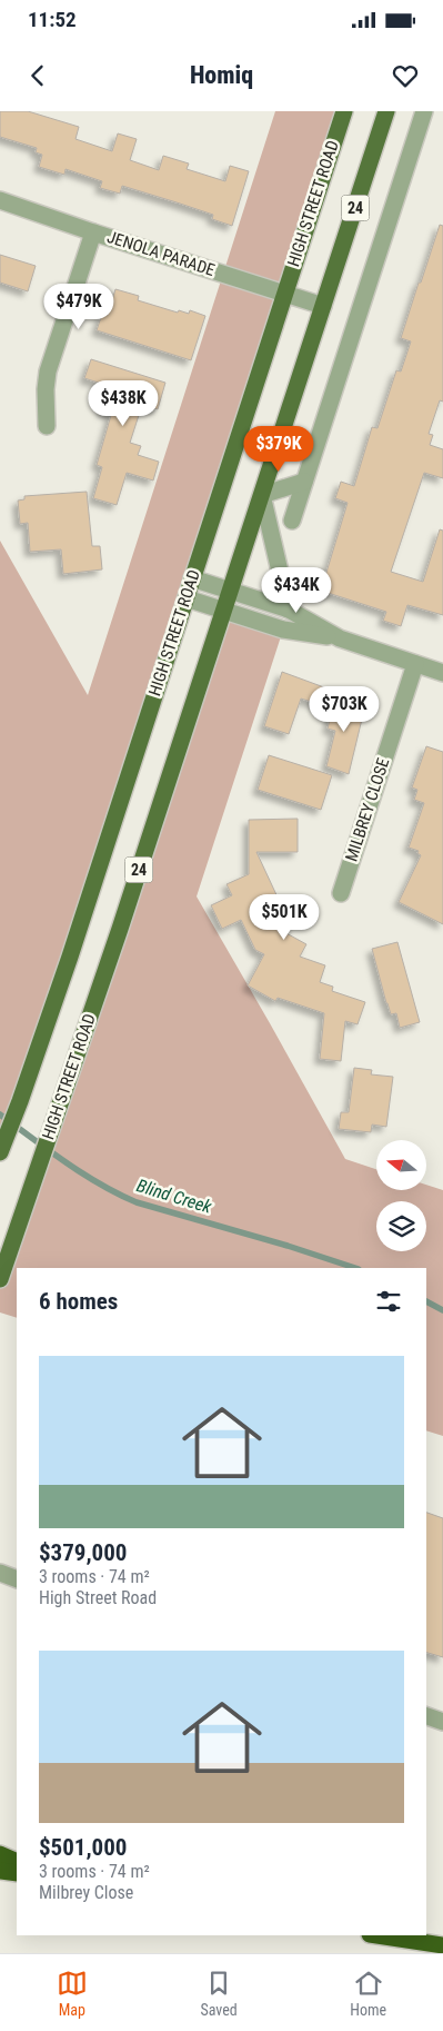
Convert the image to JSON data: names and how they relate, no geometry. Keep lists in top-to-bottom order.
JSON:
{
  "streets": {
    "main road": ["HIGH STREET ROAD", "24"],
    "street": ["JENOLA PARADE", "MILBREY CLOSE"]
  },
  "crossings": [
    ["HIGH STREET ROAD", "JENOLA PARADE"]
  ],
  "water": ["Blind Creek"],
  "north": "left",
  "page": {
    "status": "11:52",
    "header": "Homiq",
    "price": [
      "$479K",
      "$438K",
      "$379K",
      "$434K",
      "$703K",
      "$501K"
    ],
    "heading": "6 homes",
    "list": [
      {
        "name": "$379,000",
        "note": "3 rooms · 74 m² · High Street Road"
      },
      {
        "name": "$501,000",
        "note": "3 rooms · 74 m² · Milbrey Close"
      }
    ],
    "tabs": ["Map", "Saved", "Home"]
  }
}
